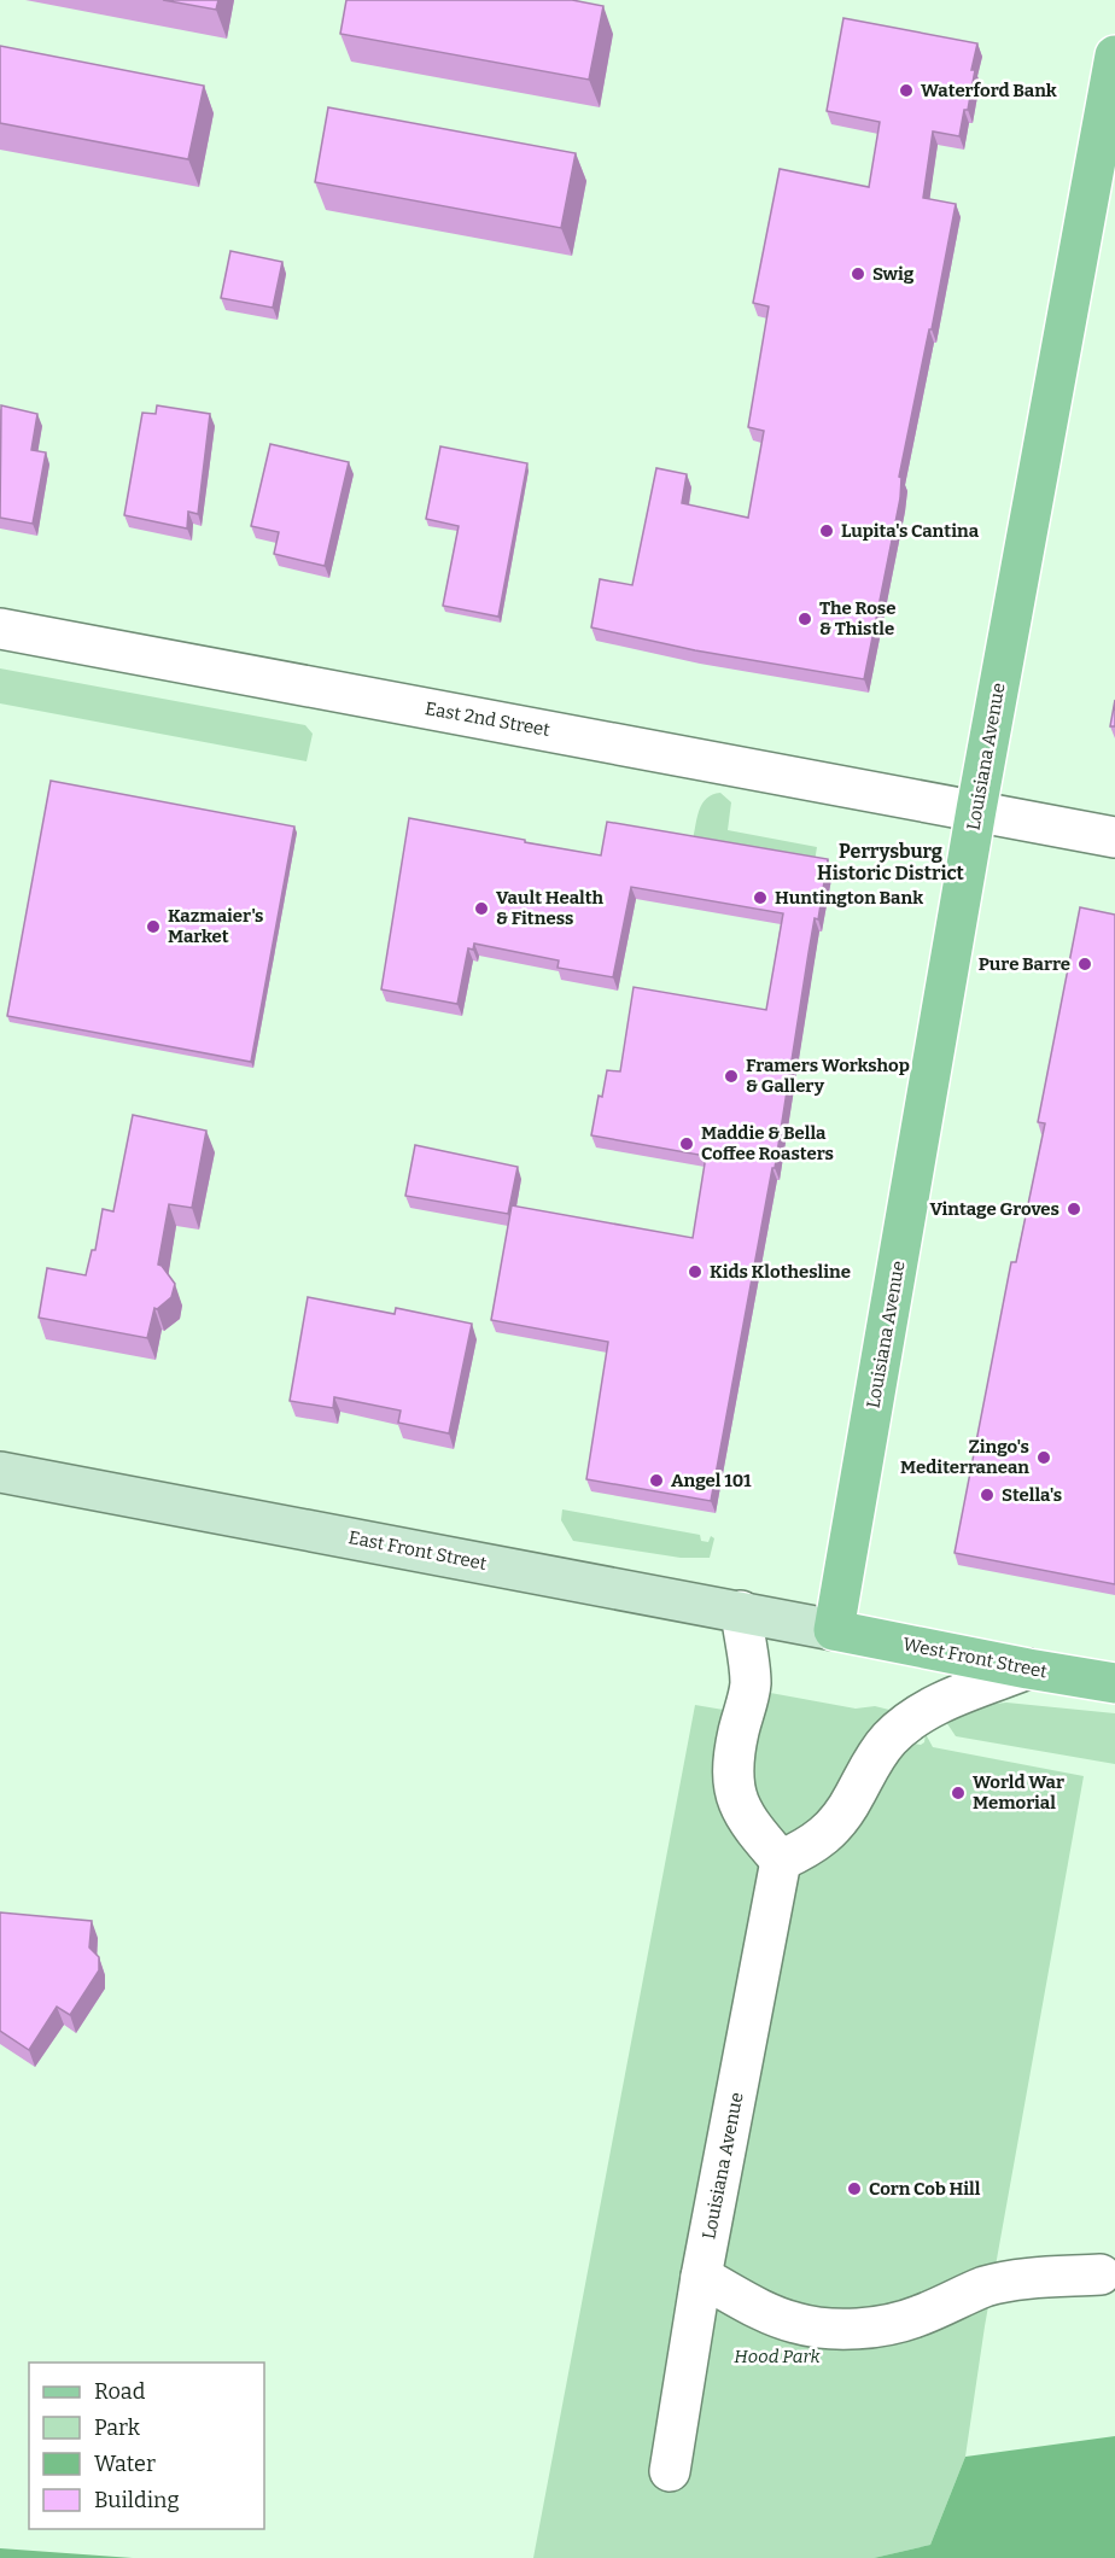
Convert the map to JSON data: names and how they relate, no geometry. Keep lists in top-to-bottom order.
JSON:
{
  "streets": {
    "main road": ["Louisiana Avenue", "East Front Street", "West Front Street"],
    "street": ["East 2nd Street"]
  },
  "crossings": [
    ["East 2nd Street", "Louisiana Avenue"],
    ["Louisiana Avenue", "East Front Street"],
    ["Louisiana Avenue", "West Front Street"],
    ["East Front Street", "West Front Street"]
  ],
  "districts": ["Perrysburg Historic District"],
  "parks": ["Hood Park"],
  "places": [
    "Waterford Bank",
    "Swig",
    "Lupita's Cantina",
    "The Rose & Thistle",
    "Huntington Bank",
    "Vault Health & Fitness",
    "Kazmaier's Market",
    "Pure Barre",
    "Framers Workshop & Gallery",
    "Maddie & Bella Coffee Roasters",
    "Vintage Groves",
    "Kids Klothesline",
    "Zingo's Mediterranean",
    "Angel 101",
    "Stella's",
    "World War Memorial",
    "Corn Cob Hill"
  ],
  "legend": [
    "Road",
    "Park",
    "Water",
    "Building"
  ]
}
